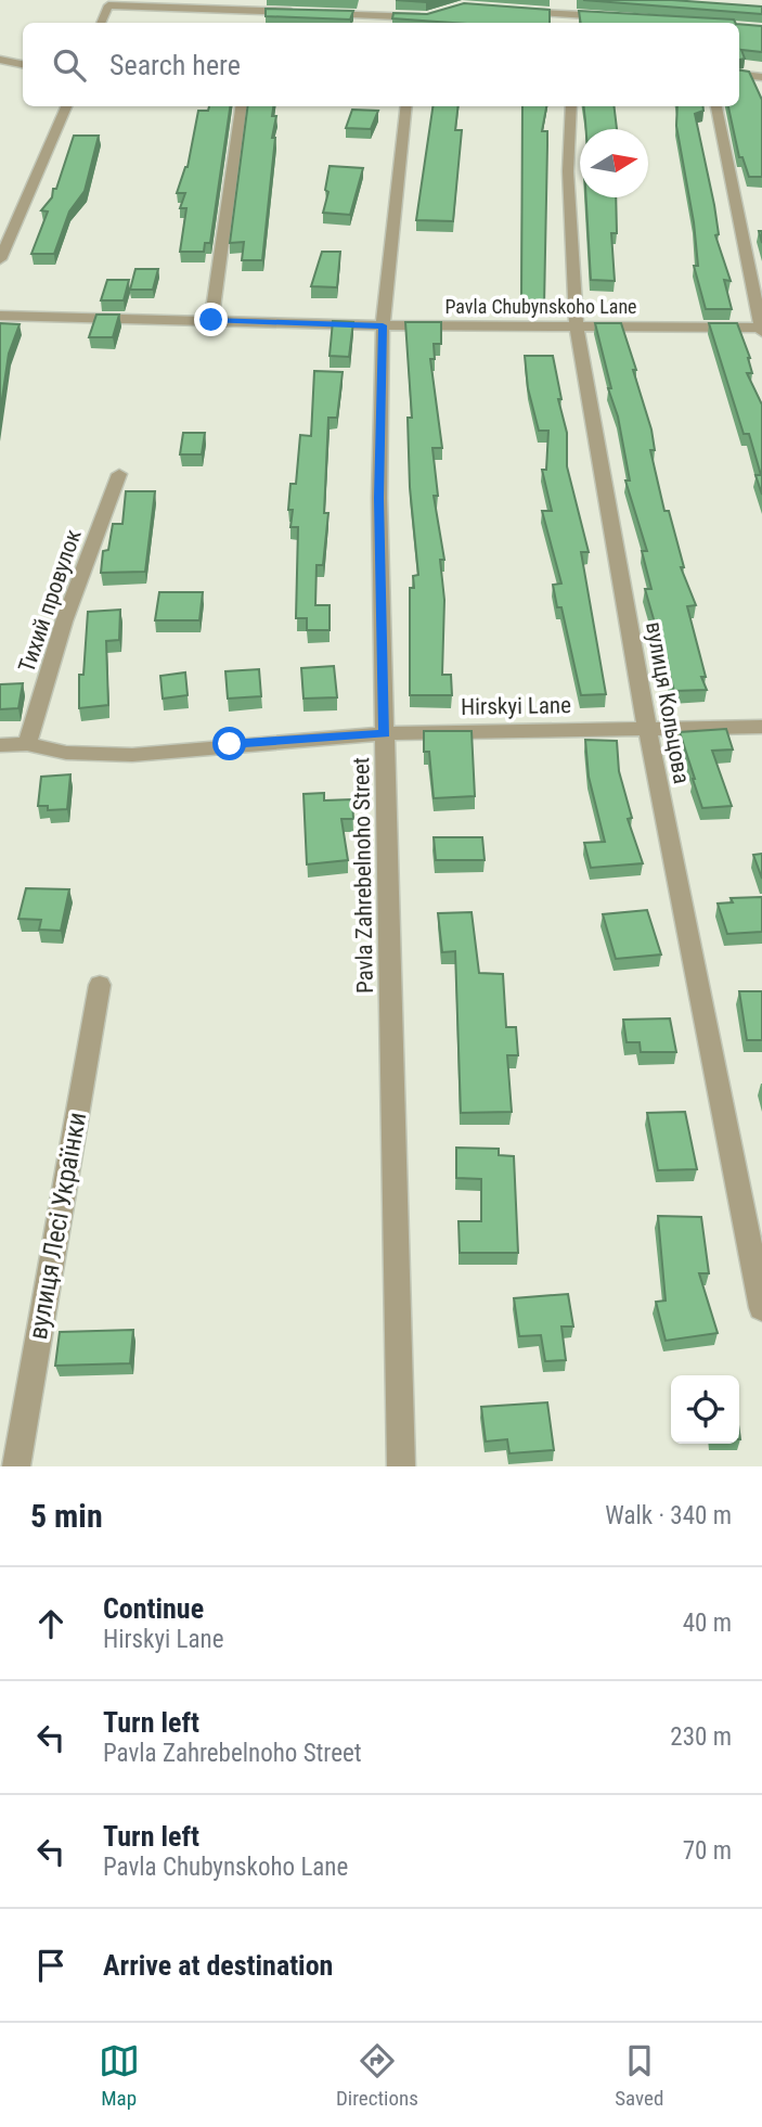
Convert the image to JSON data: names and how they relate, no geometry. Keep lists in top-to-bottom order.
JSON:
{
  "streets": {
    "street": [
      "Pavla Chubynskoho Lane",
      "Тихий провулок",
      "вулиця Кольцова",
      "Hirskyi Lane",
      "Pavla Zahrebelnoho Street",
      "вулиця Лесі Українки"
    ]
  },
  "crossings": [
    ["Pavla Chubynskoho Lane", "вулиця Кольцова"],
    ["Pavla Chubynskoho Lane", "Pavla Zahrebelnoho Street"],
    ["Тихий провулок", "Hirskyi Lane"],
    ["вулиця Кольцова", "Hirskyi Lane"],
    ["Hirskyi Lane", "Pavla Zahrebelnoho Street"]
  ],
  "north": "right",
  "page": {
    "search": "Search here",
    "heading": ["5 min", "Walk · 340 m"],
    "list": [
      ["Continue", "Hirskyi Lane", "40 m"],
      ["Turn left", "Pavla Zahrebelnoho Street", "230 m"],
      ["Turn left", "Pavla Chubynskoho Lane", "70 m"],
      "Arrive at destination"
    ],
    "nav": ["Map", "Directions", "Saved"]
  }
}
